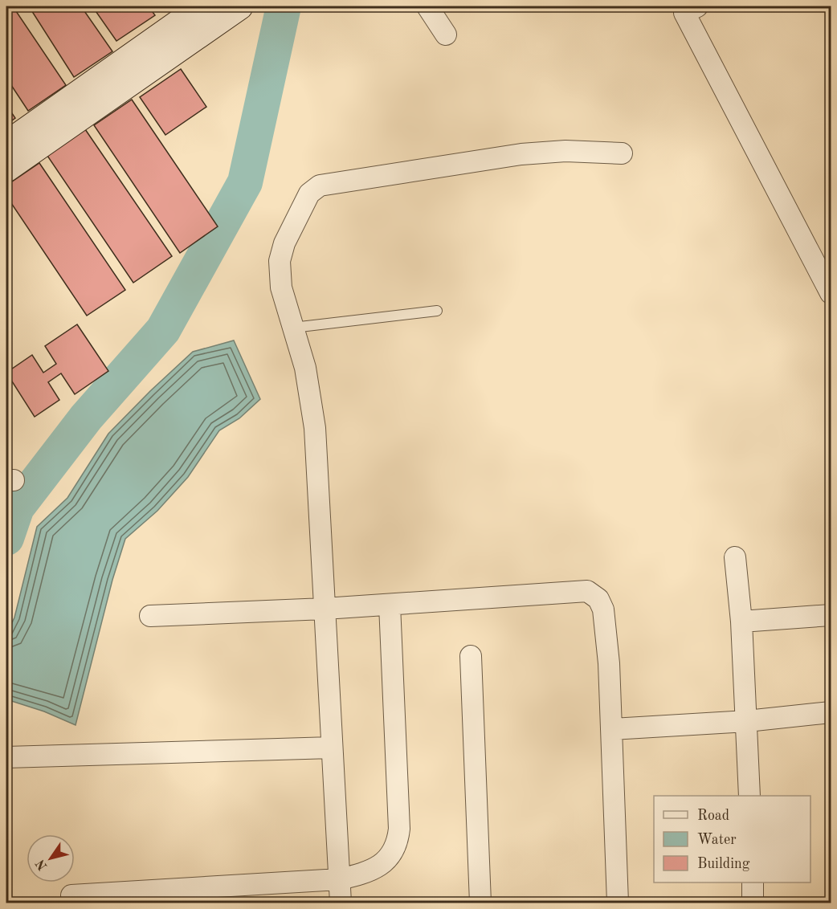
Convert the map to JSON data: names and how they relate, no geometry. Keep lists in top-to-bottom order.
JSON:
{
  "legend": ["Road", "Water", "Building"],
  "north": "bottom left"
}
